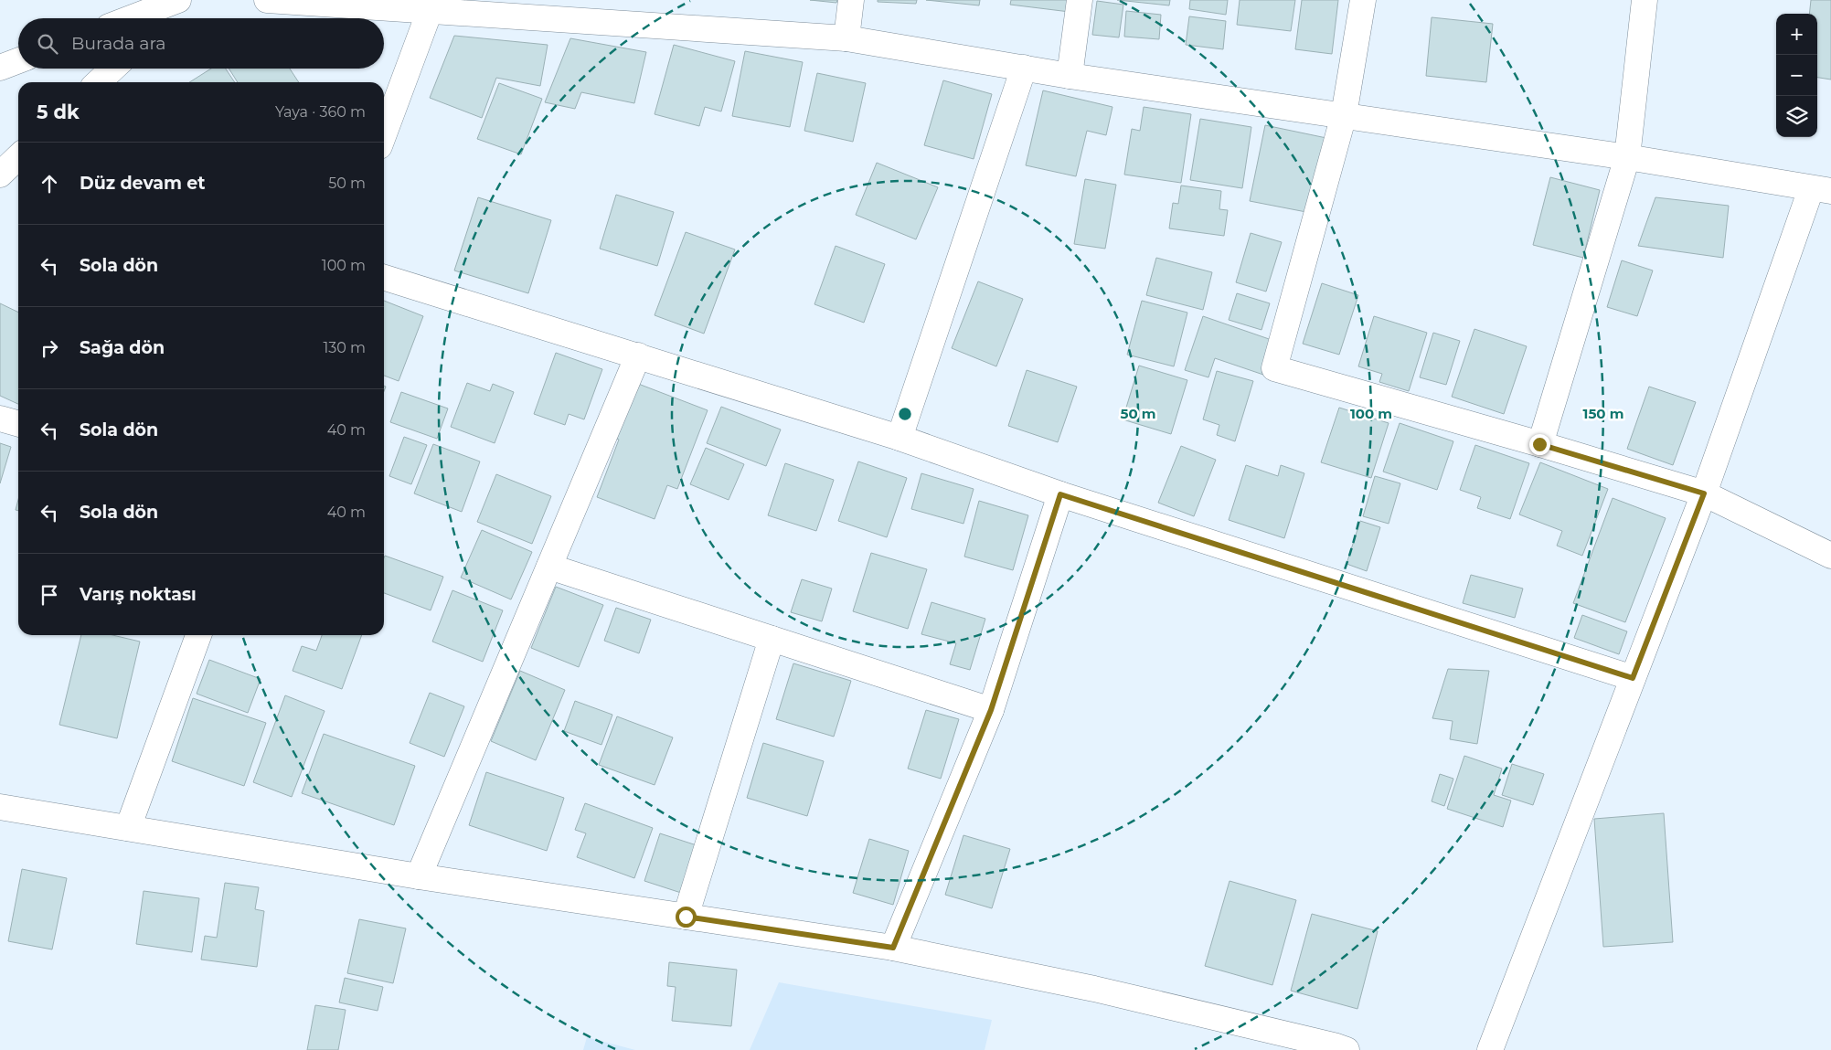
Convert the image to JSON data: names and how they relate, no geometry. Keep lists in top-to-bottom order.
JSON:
{
  "page": {
    "map_buttons": ["+", "−"],
    "search": "Burada ara",
    "heading": ["5 dk", "Yaya · 360 m"],
    "list": [
      ["Düz devam et", "50 m"],
      ["Sola dön", "100 m"],
      ["Sağa dön", "130 m"],
      ["Sola dön", "40 m"],
      ["Sola dön", "40 m"],
      "Varış noktası"
    ]
  },
  "rings": ["50 m", "100 m", "150 m"]
}
